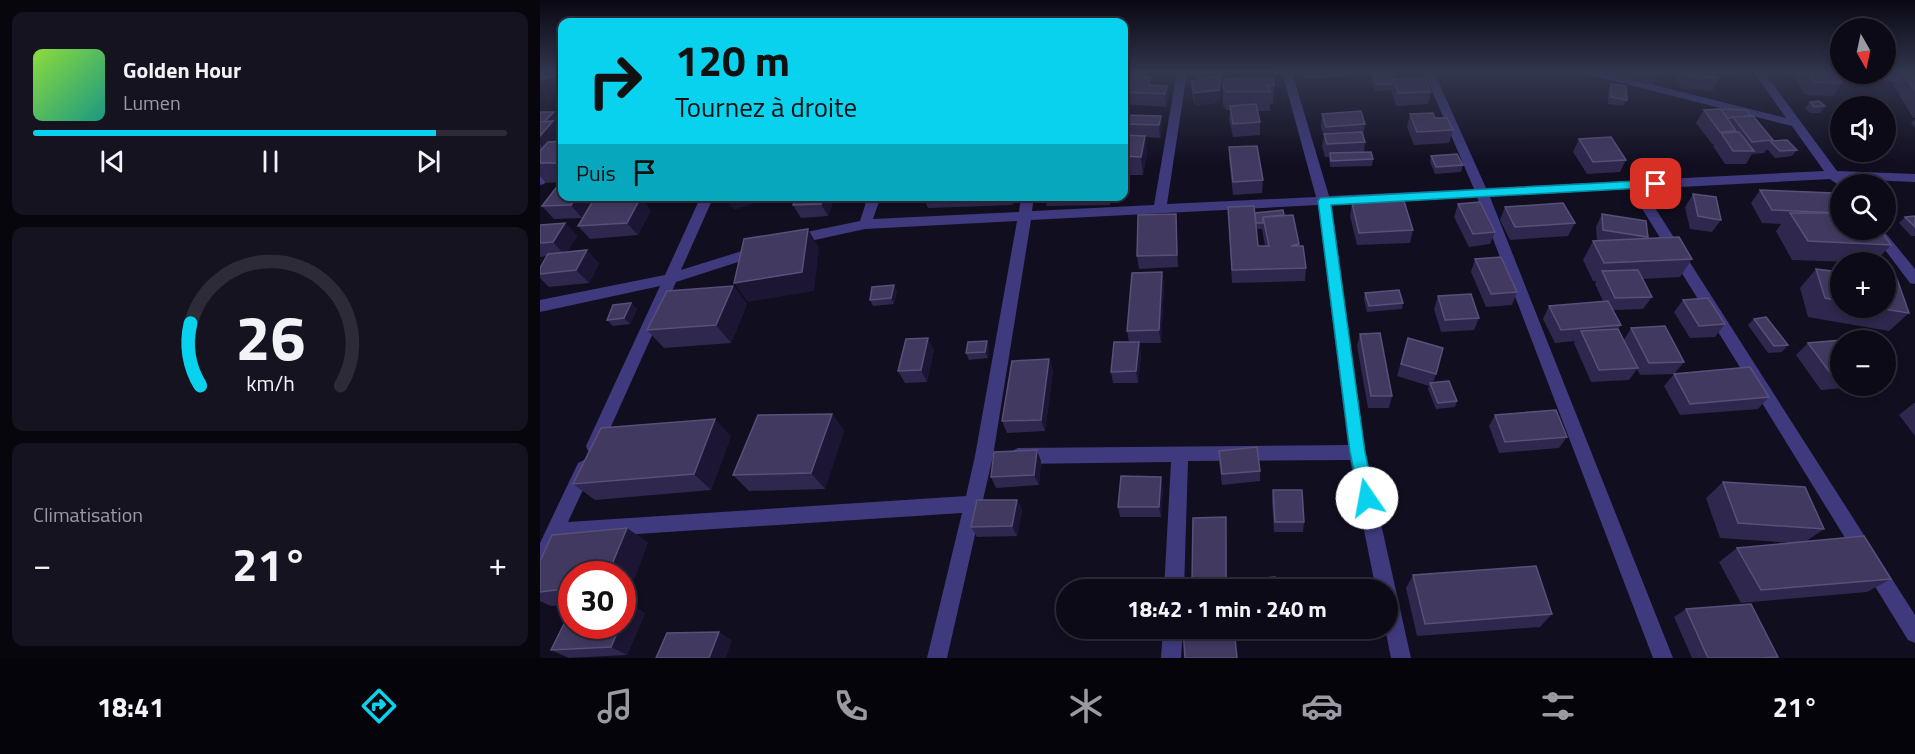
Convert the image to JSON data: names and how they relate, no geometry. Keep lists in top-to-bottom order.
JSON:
{
  "north": "bottom",
  "page": {
    "map_buttons": ["+", "−"],
    "turn": ["120 m", "Tournez à droite"],
    "song": ["Golden Hour", "Lumen"],
    "then": "Puis",
    "tile": "Climatisation",
    "heat": ["−", "21°", "+"],
    "limit": "30",
    "trip": "18:42 · 1 min · 240 m",
    "tabs": ["18:41", "21°"],
    "gauge": ["26", "km/h"]
  }
}
